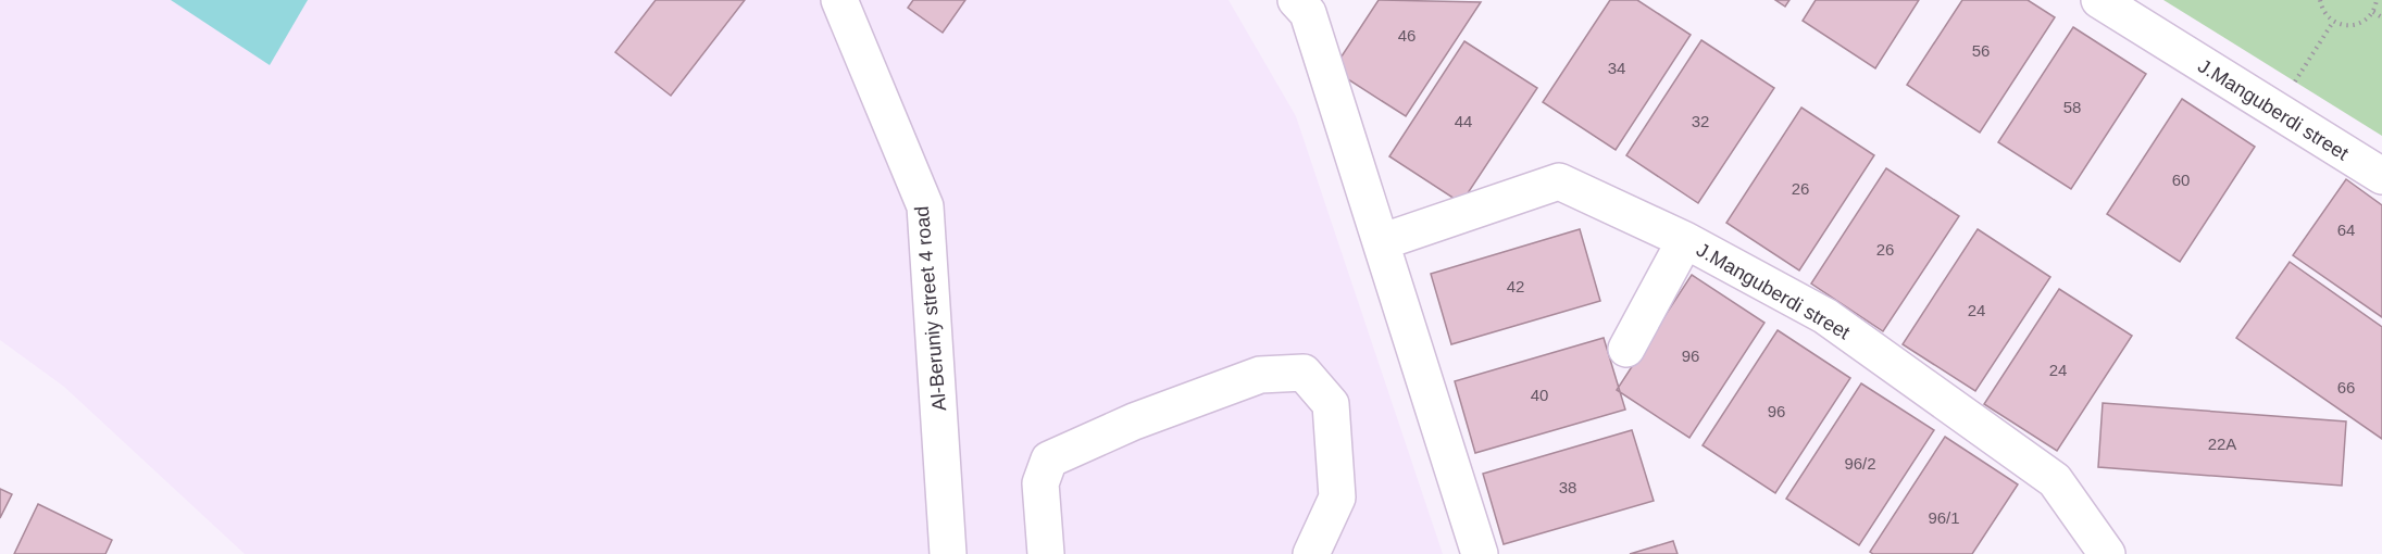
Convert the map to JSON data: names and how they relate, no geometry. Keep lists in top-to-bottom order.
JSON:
{
  "streets": {
    "street": ["J.Manguberdi street", "Al-Beruniy street 4 road"]
  },
  "house_numbers": [
    "46",
    "56",
    "34",
    "58",
    "44",
    "32",
    "60",
    "26",
    "64",
    "26",
    "42",
    "24",
    "96",
    "24",
    "66",
    "40",
    "96",
    "22A",
    "96/2",
    "38",
    "96/1"
  ]
}
